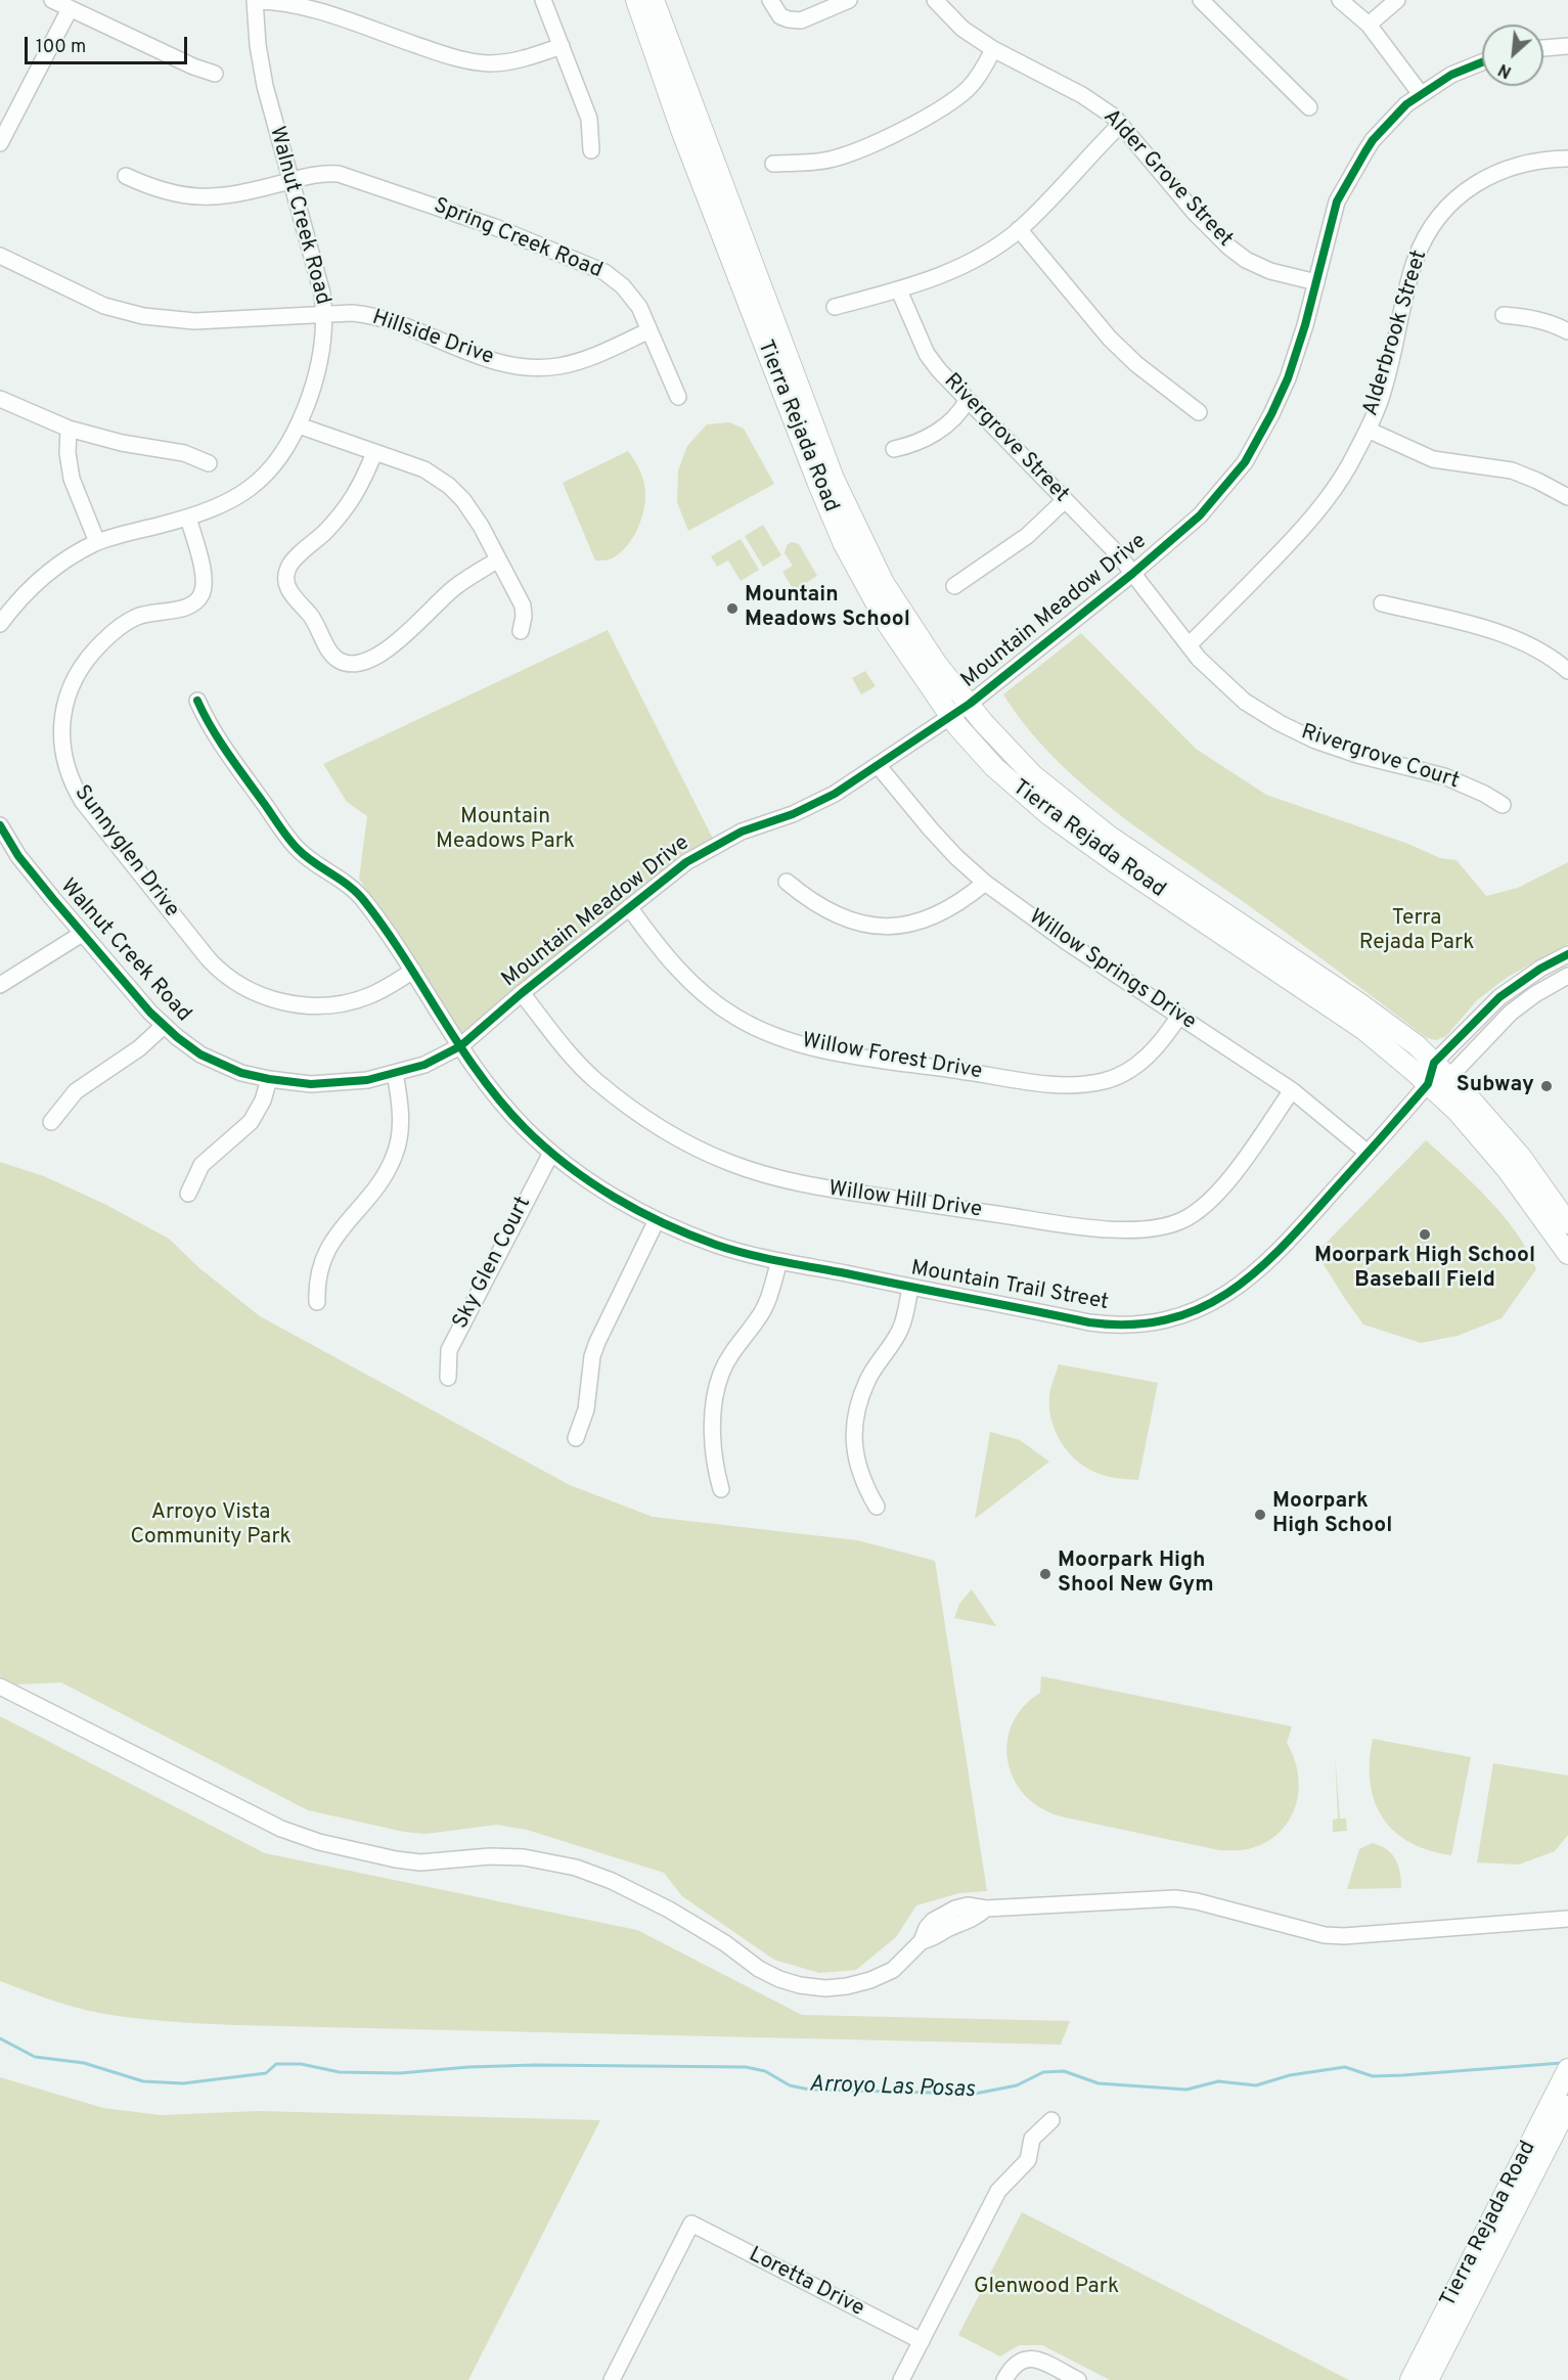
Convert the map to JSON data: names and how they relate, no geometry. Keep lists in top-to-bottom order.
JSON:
{
  "streets": {
    "main road": ["Tierra Rejada Road"],
    "street": [
      "Alder Grove Street",
      "Walnut Creek Road",
      "Spring Creek Road",
      "Alderbrook Street",
      "Hillside Drive",
      "Rivergrove Street",
      "Mountain Meadow Drive",
      "Rivergrove Court",
      "Sunnyglen Drive",
      "Willow Springs Drive",
      "Willow Forest Drive",
      "Willow Hill Drive",
      "Sky Glen Court",
      "Mountain Trail Street",
      "Loretta Drive"
    ]
  },
  "crossings": [
    ["Alder Grove Street", "Mountain Meadow Drive"],
    ["Walnut Creek Road", "Spring Creek Road"],
    ["Walnut Creek Road", "Hillside Drive"],
    ["Walnut Creek Road", "Mountain Meadow Drive"],
    ["Walnut Creek Road", "Sunnyglen Drive"],
    ["Walnut Creek Road", "Mountain Trail Street"],
    ["Spring Creek Road", "Hillside Drive"],
    ["Alderbrook Street", "Rivergrove Court"],
    ["Tierra Rejada Road", "Mountain Meadow Drive"],
    ["Tierra Rejada Road", "Mountain Trail Street"],
    ["Rivergrove Street", "Mountain Meadow Drive"],
    ["Rivergrove Street", "Rivergrove Court"],
    ["Mountain Meadow Drive", "Rivergrove Court"],
    ["Mountain Meadow Drive", "Willow Springs Drive"],
    ["Mountain Meadow Drive", "Willow Forest Drive"],
    ["Mountain Meadow Drive", "Willow Hill Drive"],
    ["Mountain Meadow Drive", "Mountain Trail Street"],
    ["Sunnyglen Drive", "Mountain Trail Street"],
    ["Willow Springs Drive", "Willow Forest Drive"],
    ["Willow Springs Drive", "Willow Hill Drive"],
    ["Willow Springs Drive", "Mountain Trail Street"],
    ["Sky Glen Court", "Mountain Trail Street"]
  ],
  "water": ["Arroyo Las Posas"],
  "parks": [
    "Mountain Meadows Park",
    "Terra Rejada Park",
    "Arroyo Vista Community Park",
    "Glenwood Park"
  ],
  "places": [
    "Mountain Meadows School",
    "Subway",
    "Moorpark High School Baseball Field",
    "Moorpark High School",
    "Moorpark High Shool New Gym"
  ],
  "scale_bar": "100 m",
  "north": "bottom left"
}
